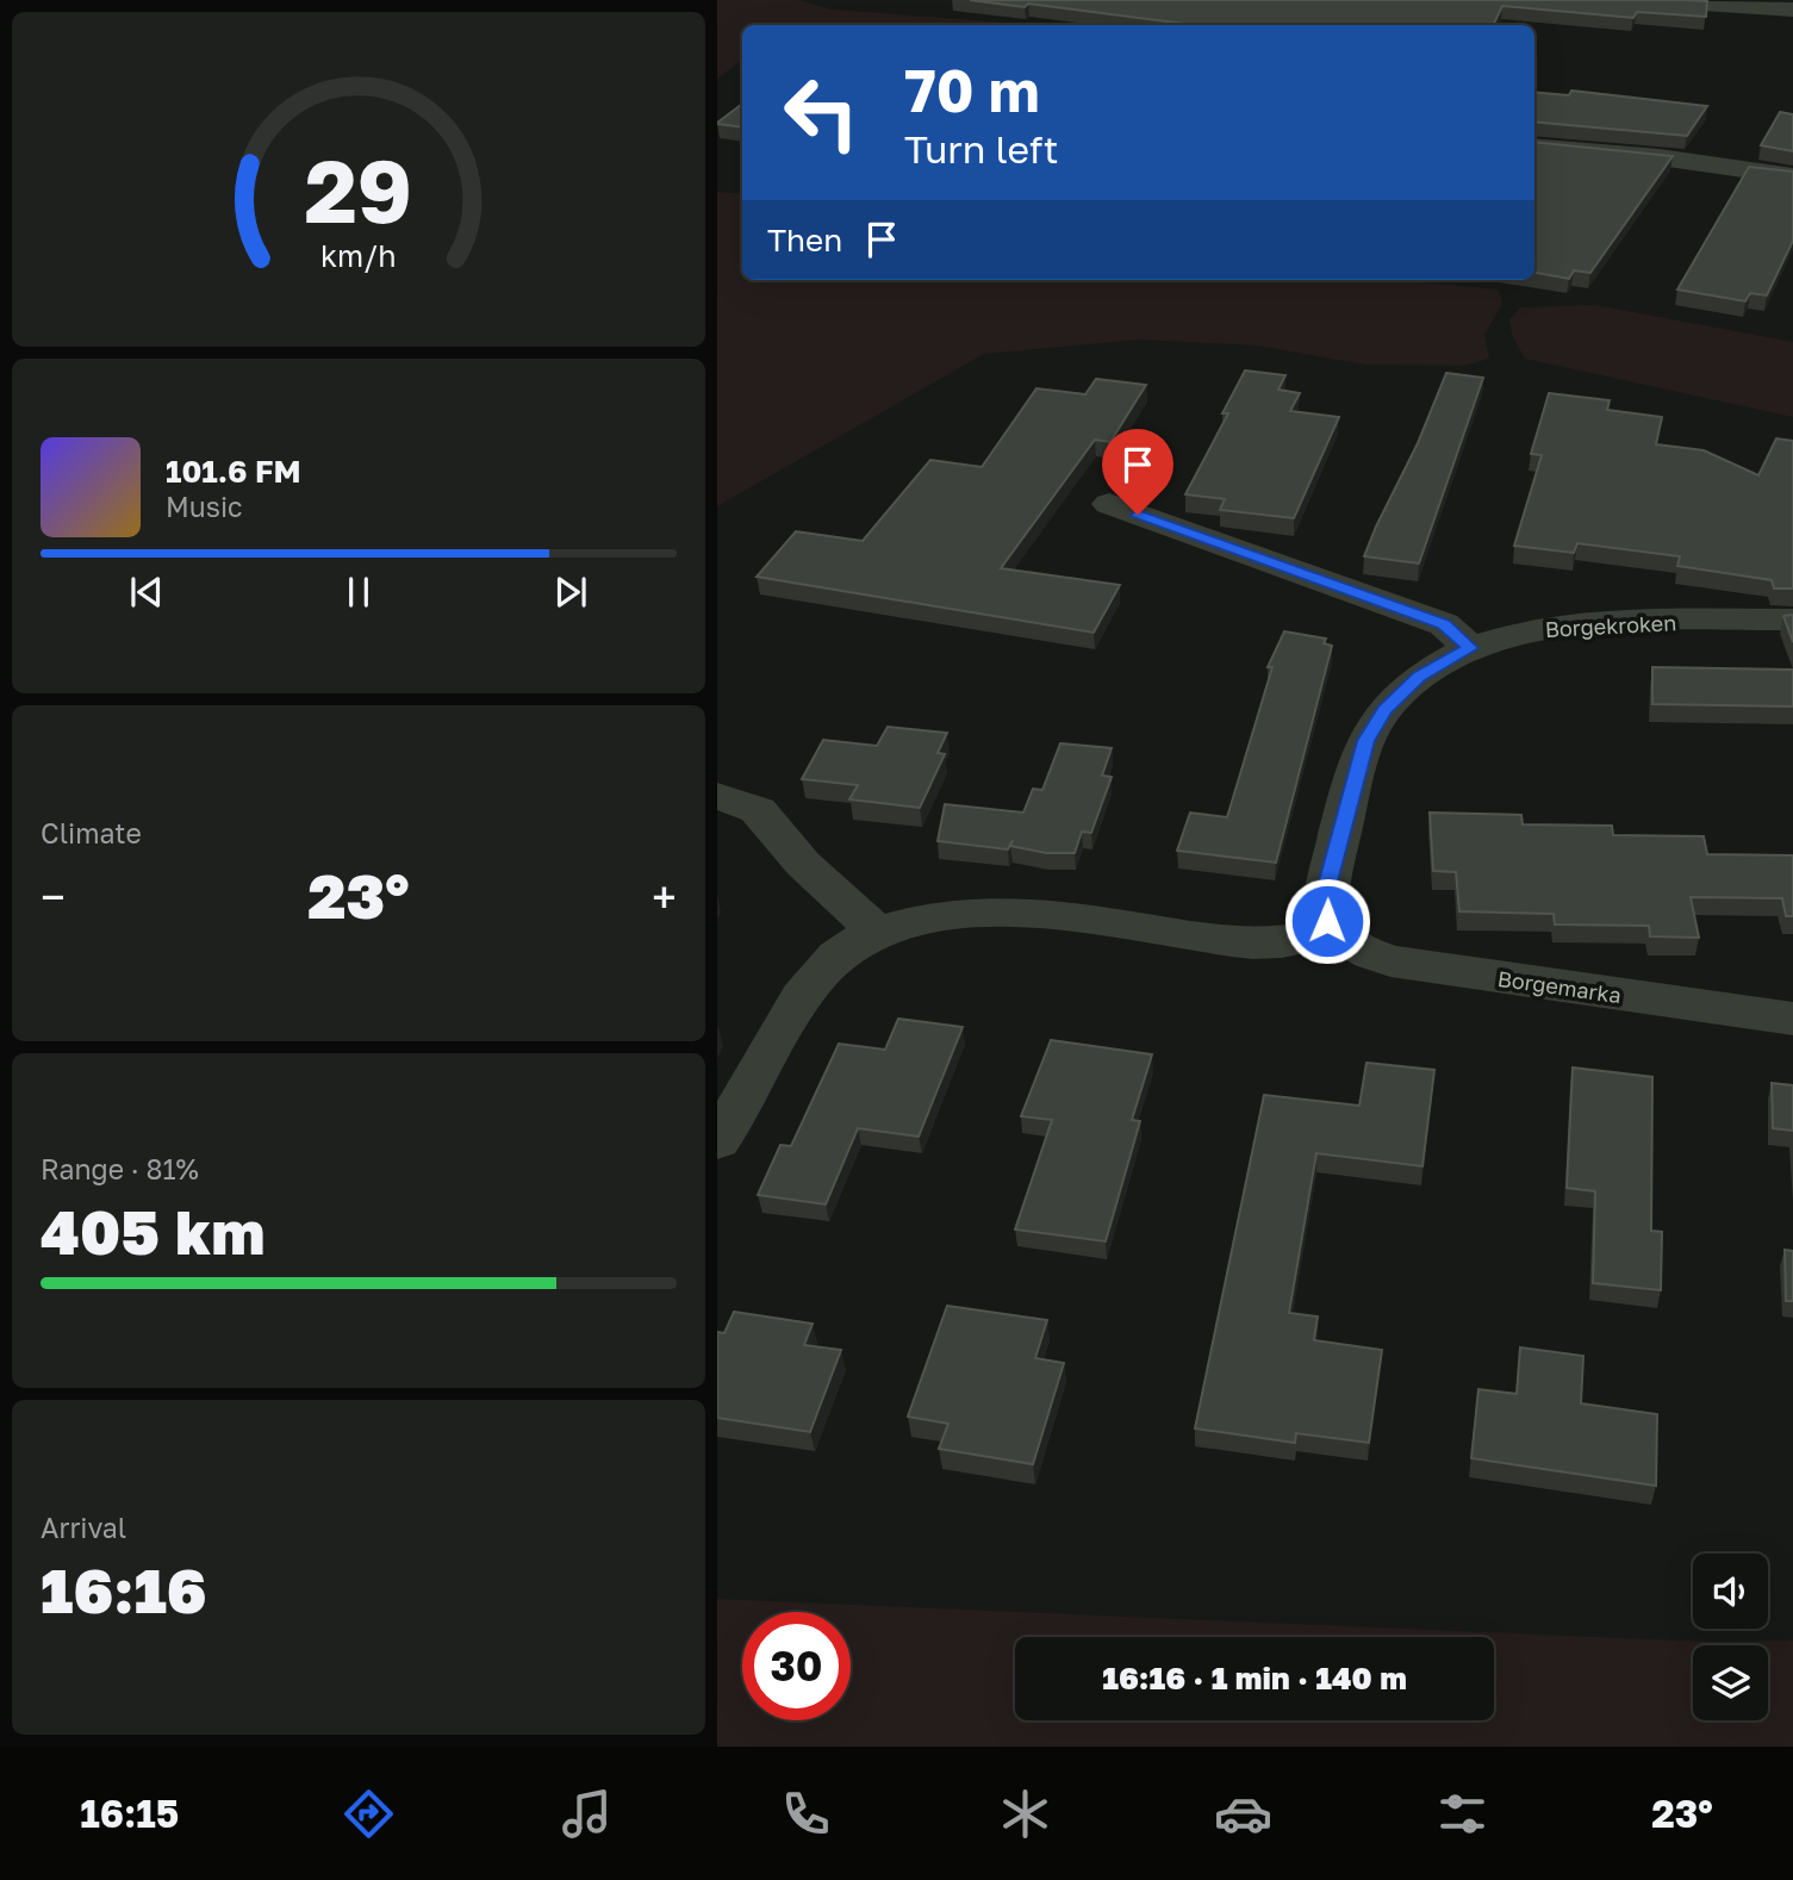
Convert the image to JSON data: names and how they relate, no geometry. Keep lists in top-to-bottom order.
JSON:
{
  "streets": {
    "street": ["Borgekroken", "Borgemarka"]
  },
  "crossings": [
    ["Borgekroken", "Borgemarka"]
  ],
  "page": {
    "turn": ["70 m", "Turn left"],
    "then": "Then",
    "song": ["101.6 FM", "Music"],
    "tile": [
      "Climate",
      ["Range · 81%", "405 km"],
      ["Arrival", "16:16"]
    ],
    "heat": ["−", "23°", "+"],
    "limit": "30",
    "trip": "16:16 · 1 min · 140 m",
    "tabs": ["16:15", "23°"],
    "gauge": ["29", "km/h"]
  }
}
